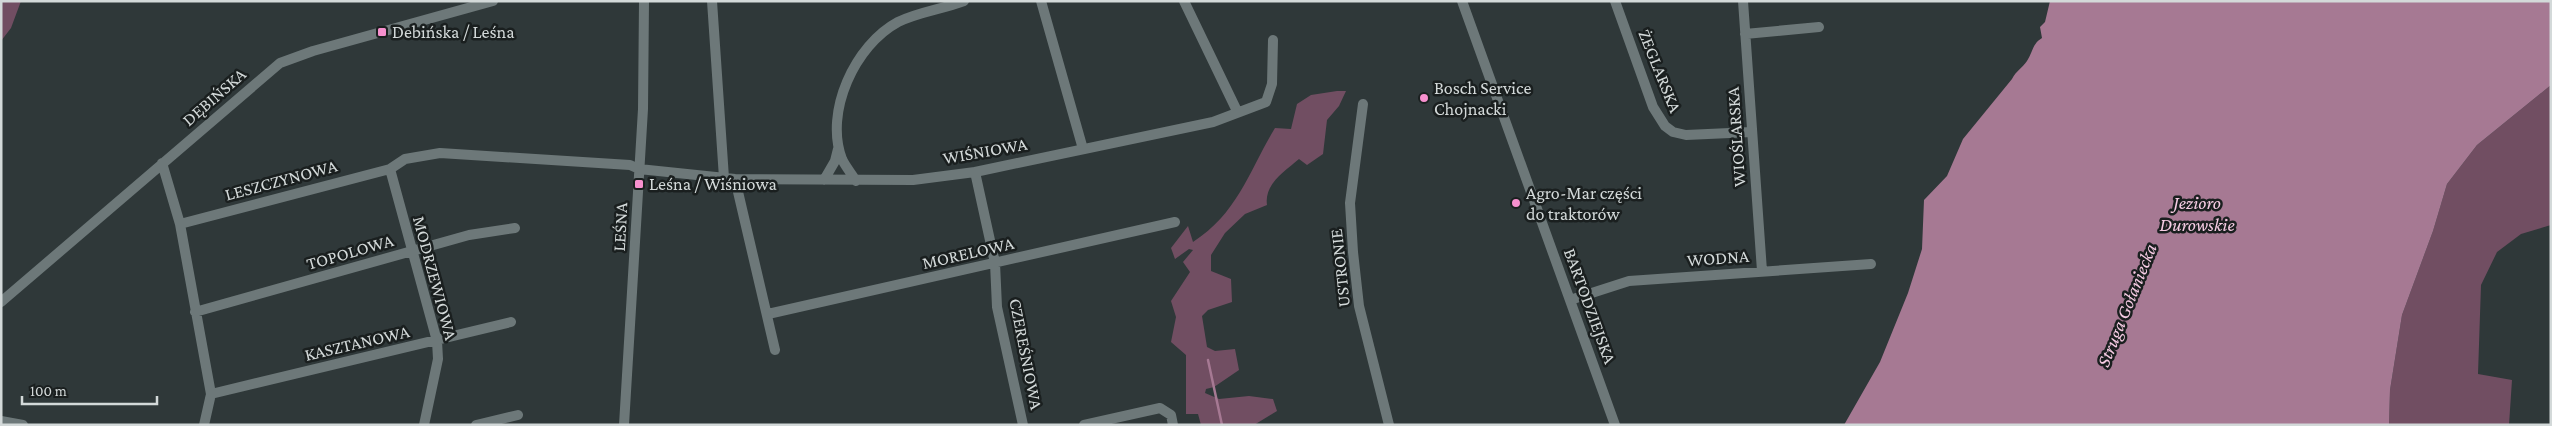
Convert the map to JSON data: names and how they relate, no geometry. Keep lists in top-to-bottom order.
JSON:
{
  "streets": {
    "street": [
      "ŻEGLARSKA",
      "DĘBIŃSKA",
      "WIOŚLARSKA",
      "WIŚNIOWA",
      "LESZCZYNOWA",
      "LEŚNA",
      "TOPOLOWA",
      "MORELOWA",
      "WODNA",
      "USTRONIE",
      "MODRZEWIOWA",
      "BARTODZIEJSKA",
      "KASZTANOWA",
      "CZEREŚNIOWA"
    ]
  },
  "crossings": [
    ["ŻEGLARSKA", "WIOŚLARSKA"],
    ["WIOŚLARSKA", "WODNA"],
    ["WIŚNIOWA", "LESZCZYNOWA"],
    ["WIŚNIOWA", "LEŚNA"],
    ["WIŚNIOWA", "CZEREŚNIOWA"],
    ["LESZCZYNOWA", "LEŚNA"],
    ["LESZCZYNOWA", "MODRZEWIOWA"],
    ["TOPOLOWA", "MODRZEWIOWA"],
    ["MORELOWA", "CZEREŚNIOWA"],
    ["WODNA", "BARTODZIEJSKA"],
    ["MODRZEWIOWA", "KASZTANOWA"]
  ],
  "water": ["Jezioro Durowskie", "Struga Gołaniecka"],
  "places": {
    "transit": ["Debińska / Leśna", "Leśna / Wiśniowa"],
    "other": ["Bosch Service Chojnacki", "Agro-Mar części do traktorów"]
  },
  "scale_bar": "100 m"
}
